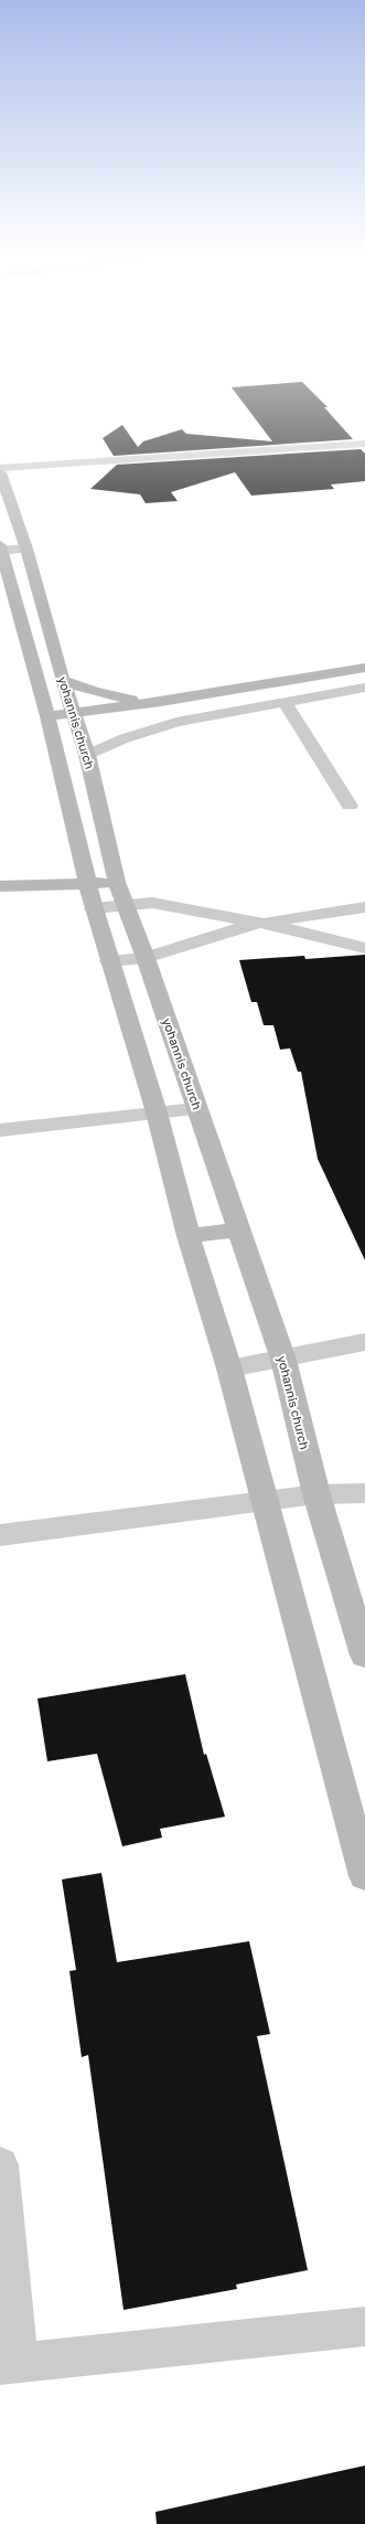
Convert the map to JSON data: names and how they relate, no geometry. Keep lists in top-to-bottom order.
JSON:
{
  "streets": {
    "street": ["yohannis church"]
  }
}
